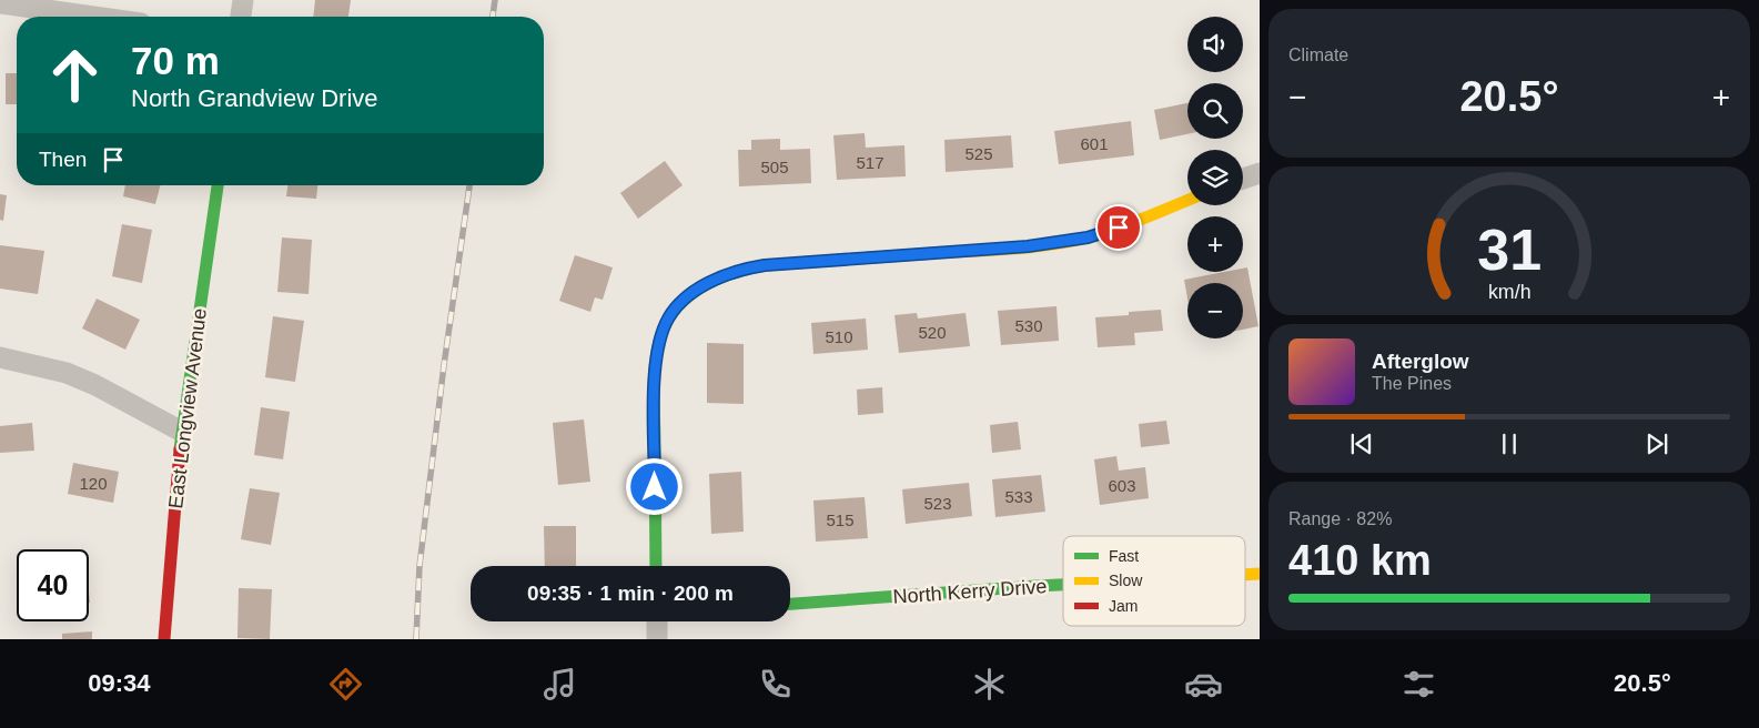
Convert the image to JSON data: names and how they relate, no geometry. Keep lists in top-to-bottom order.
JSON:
{
  "streets": {
    "street": ["East Longview Avenue", "North Kerry Drive"]
  },
  "house_numbers": [
    "601",
    "525",
    "517",
    "505",
    "530",
    "520",
    "510",
    "120",
    "603",
    "533",
    "523",
    "515"
  ],
  "legend": ["Fast", "Slow", "Jam"],
  "page": {
    "tile": [
      "Climate",
      ["Range · 82%", "410 km"]
    ],
    "map_buttons": ["+", "−"],
    "turn": ["70 m", "North Grandview Drive"],
    "heat": ["−", "20.5°", "+"],
    "then": "Then",
    "song": ["Afterglow", "The Pines"],
    "limit": "40",
    "trip": "09:35 · 1 min · 200 m",
    "tabs": ["09:34", "20.5°"],
    "gauge": ["31", "km/h"]
  }
}
